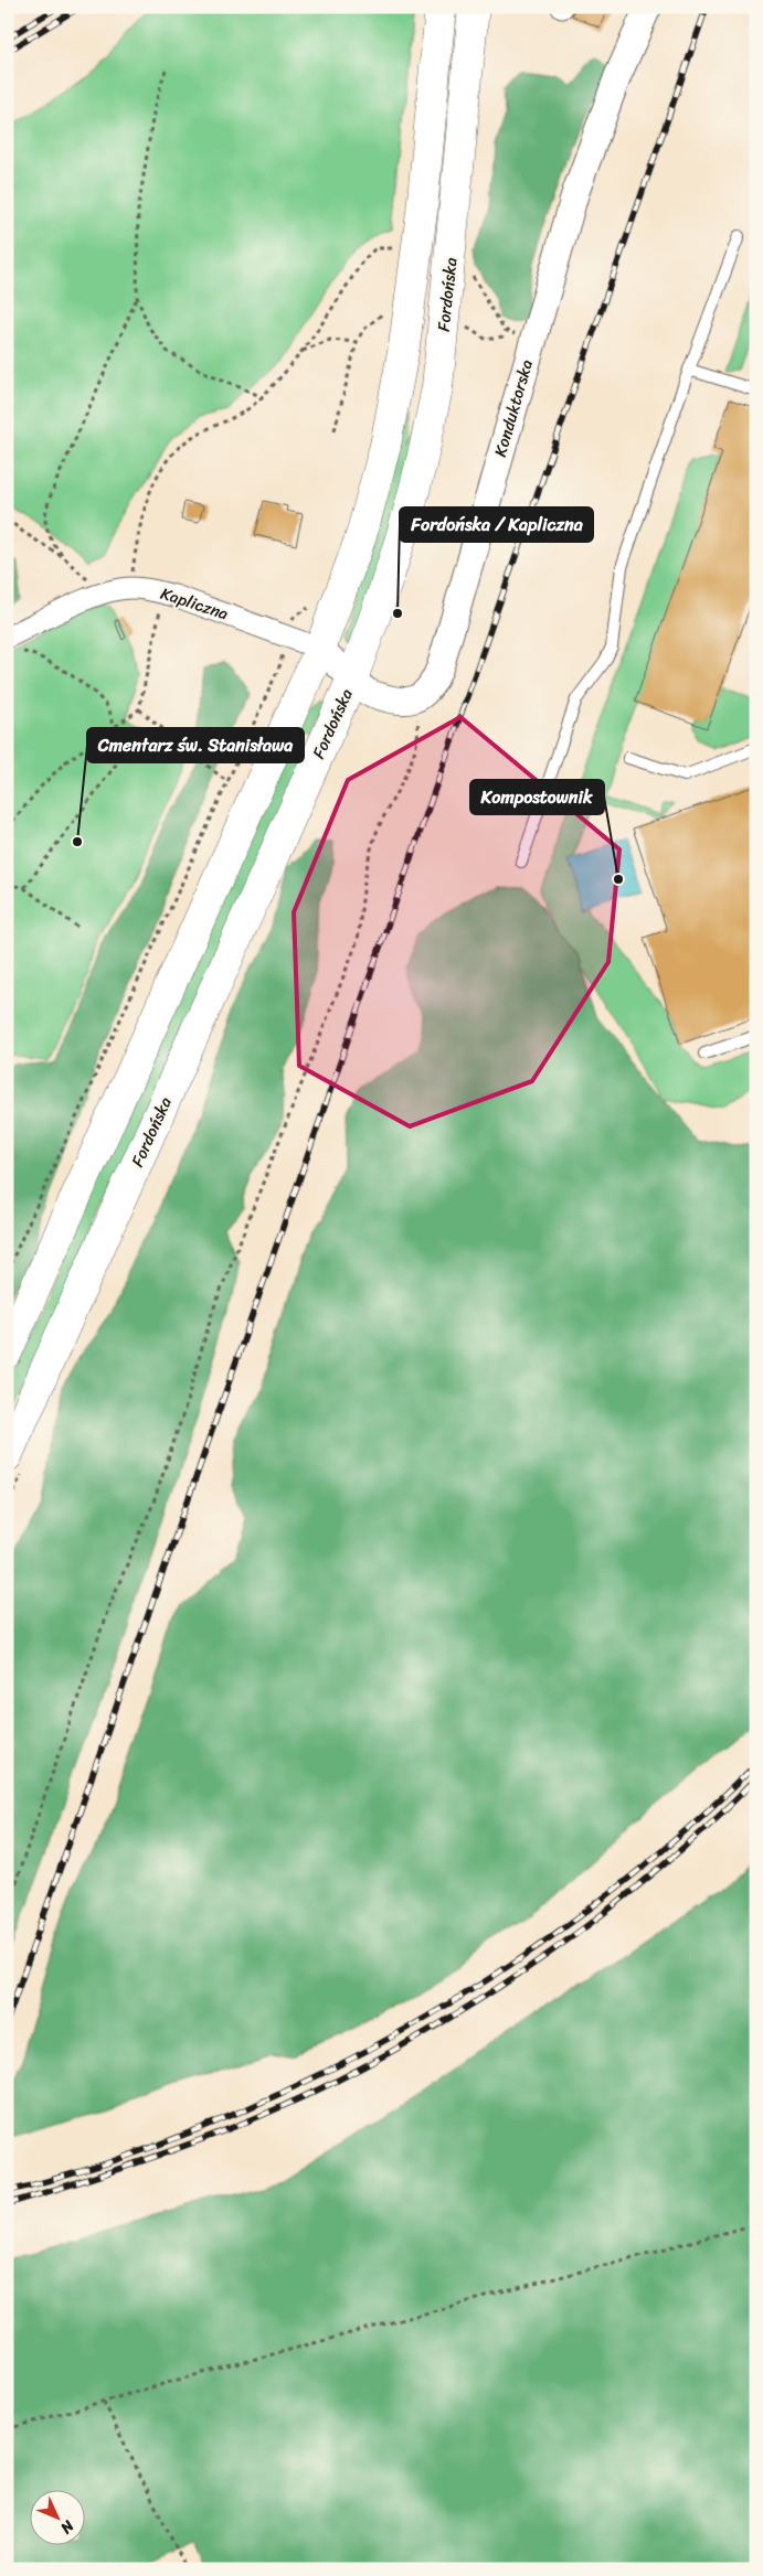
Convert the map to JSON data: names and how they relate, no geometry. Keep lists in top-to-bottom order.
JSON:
{
  "streets": {
    "main road": ["Fordońska"],
    "street": ["Konduktorska", "Kapliczna"]
  },
  "crossings": [
    ["Fordońska", "Kapliczna"]
  ],
  "places": ["Fordońska / Kapliczna", "Cmentarz św. Stanisława", "Kompostownik"],
  "north": "bottom right"
}
